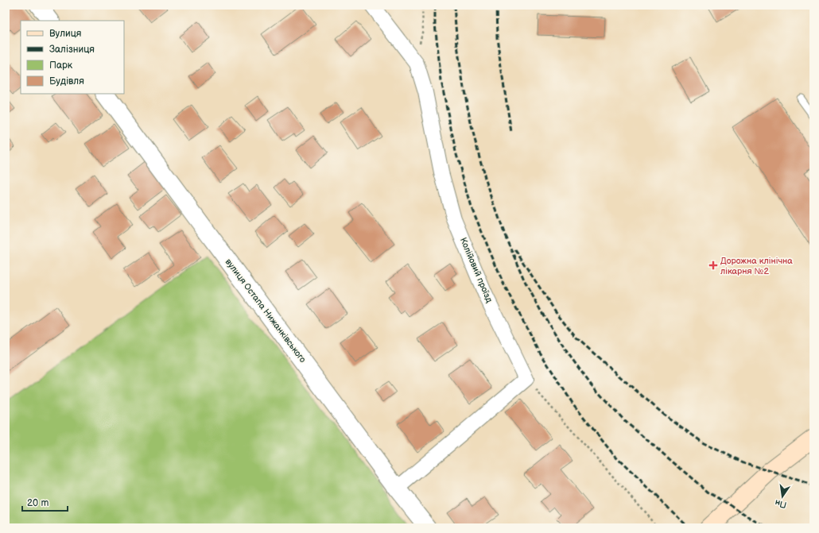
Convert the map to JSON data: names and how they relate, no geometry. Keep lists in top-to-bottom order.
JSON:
{
  "streets": {
    "street": ["Колійовий проїзд", "вулиця Остапа Нижанківського"]
  },
  "places": {
    "health": ["Дорожна клінічна лікарня №2"]
  },
  "legend": [
    "Вулиця",
    "Залізниця",
    "Парк",
    "Будівля"
  ],
  "scale_bar": "20 m",
  "north": "bottom"
}
